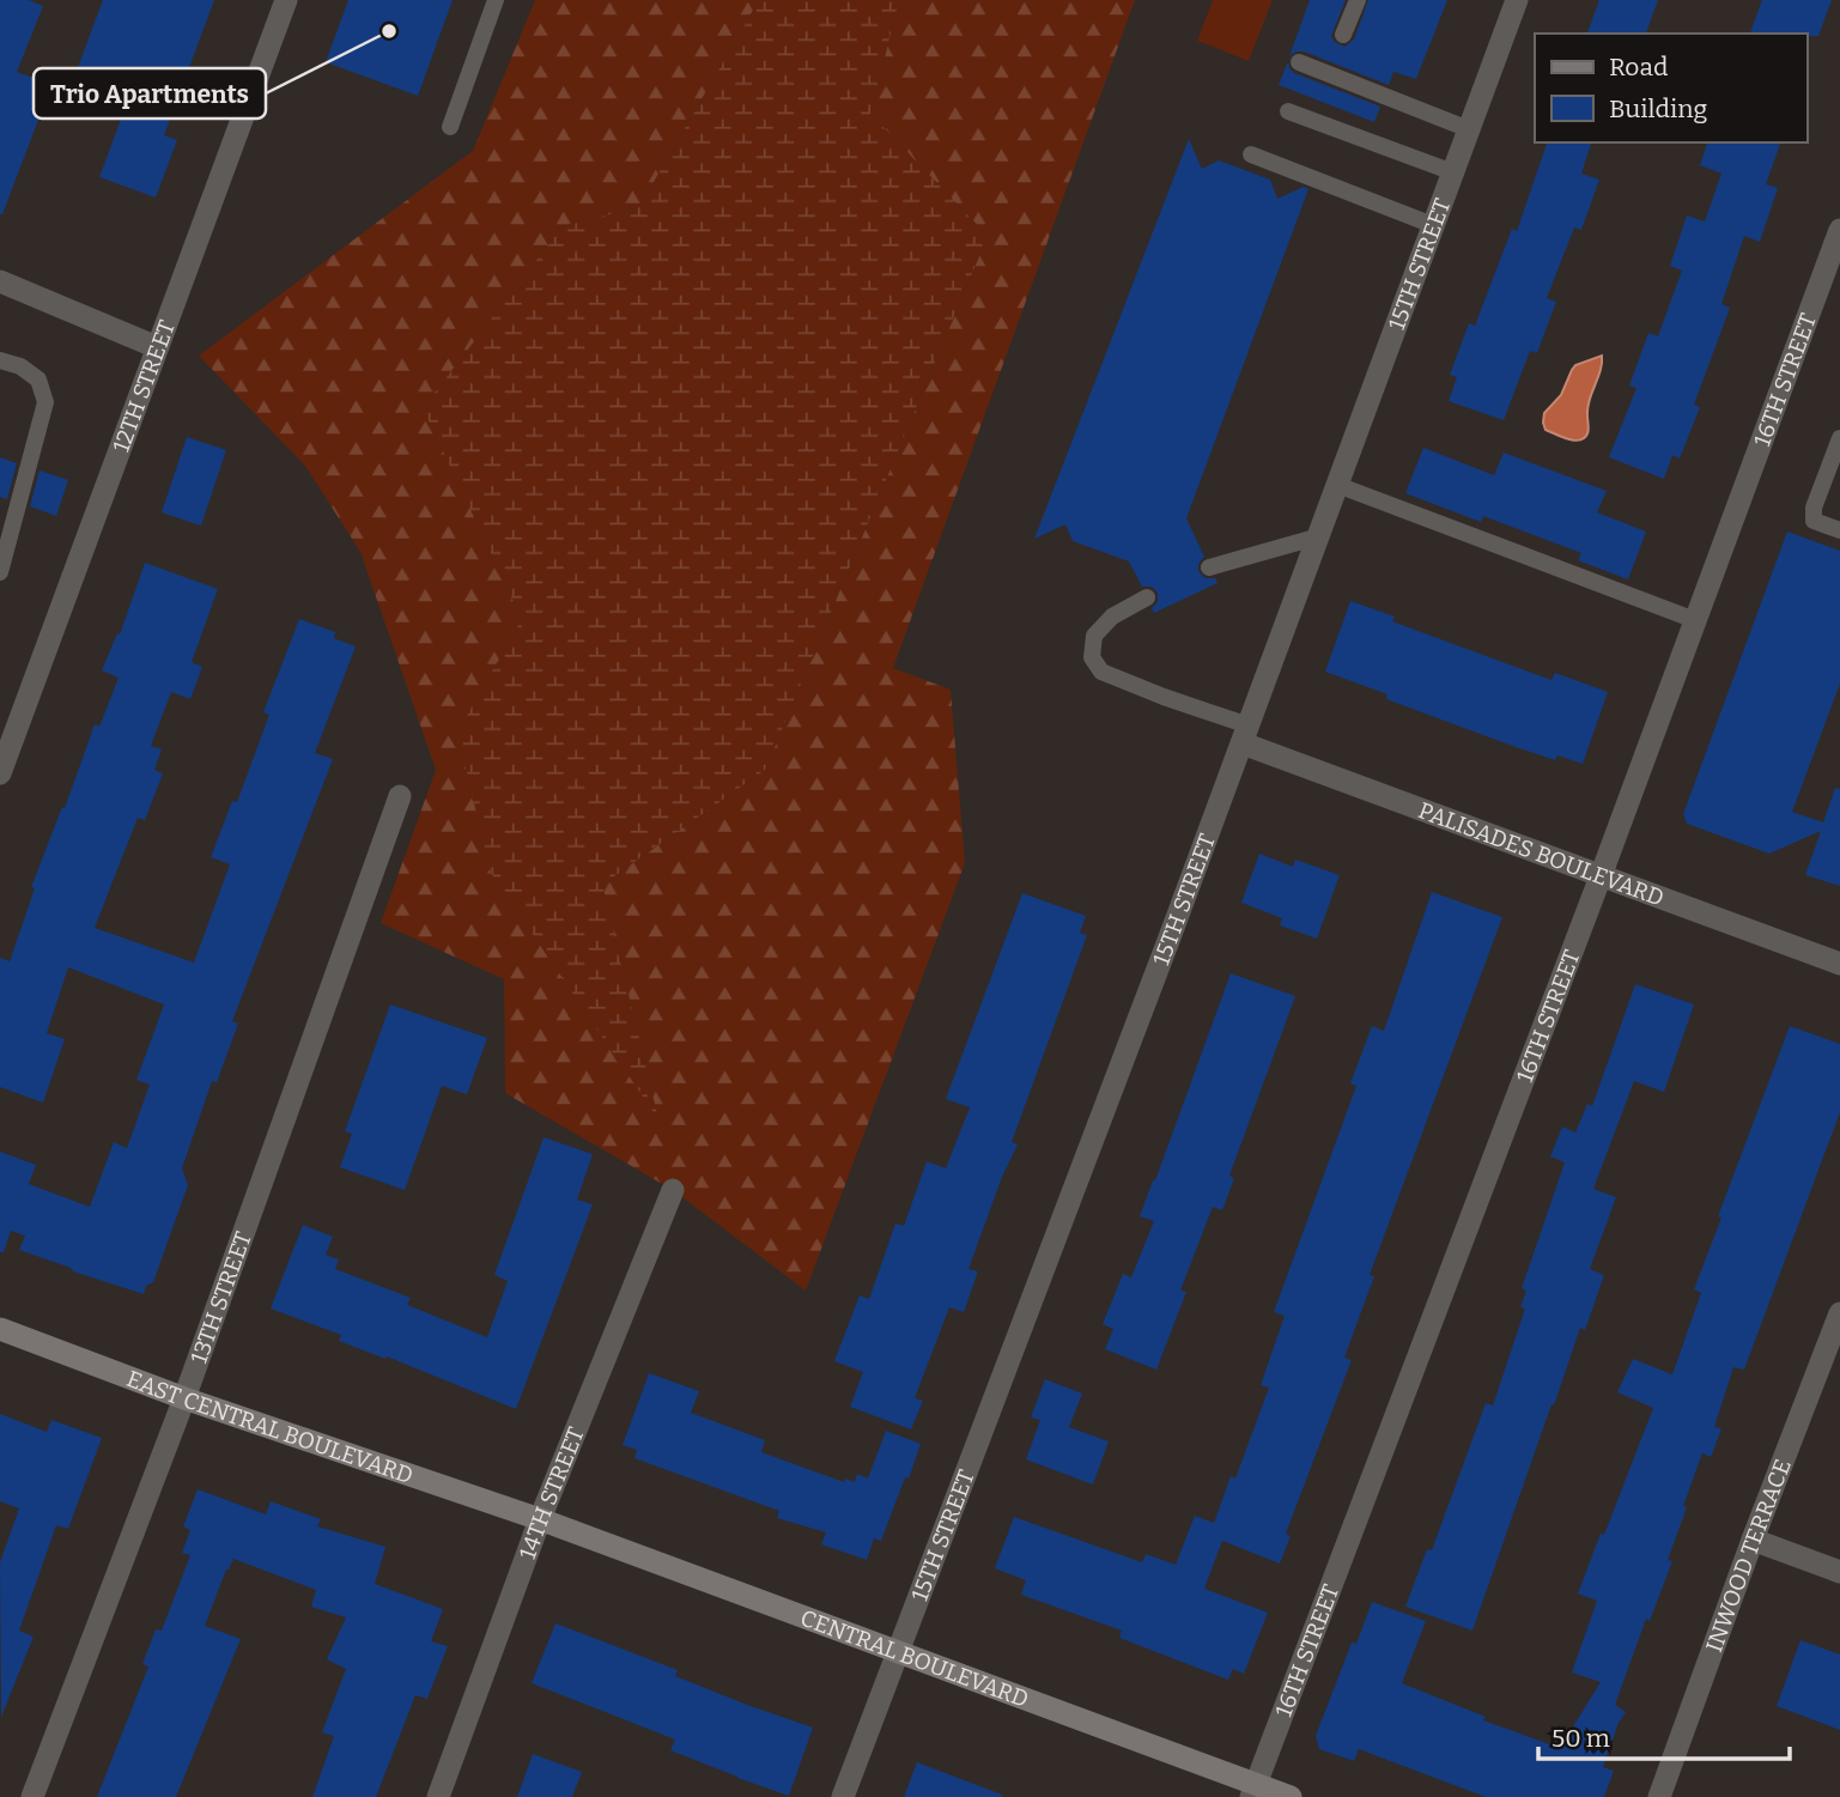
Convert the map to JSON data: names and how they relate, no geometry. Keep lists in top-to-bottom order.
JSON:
{
  "streets": {
    "main road": ["EAST CENTRAL BOULEVARD", "CENTRAL BOULEVARD"],
    "street": [
      "15TH STREET",
      "16TH STREET",
      "12TH STREET",
      "PALISADES BOULEVARD",
      "13TH STREET",
      "14TH STREET",
      "INWOOD TERRACE"
    ]
  },
  "crossings": [
    ["15TH STREET", "PALISADES BOULEVARD"],
    ["15TH STREET", "CENTRAL BOULEVARD"],
    ["16TH STREET", "PALISADES BOULEVARD"],
    ["16TH STREET", "CENTRAL BOULEVARD"],
    ["13TH STREET", "EAST CENTRAL BOULEVARD"],
    ["EAST CENTRAL BOULEVARD", "14TH STREET"],
    ["EAST CENTRAL BOULEVARD", "CENTRAL BOULEVARD"],
    ["14TH STREET", "CENTRAL BOULEVARD"]
  ],
  "places": ["Trio Apartments"],
  "legend": ["Road", "Building"],
  "scale_bar": "50 m"
}
